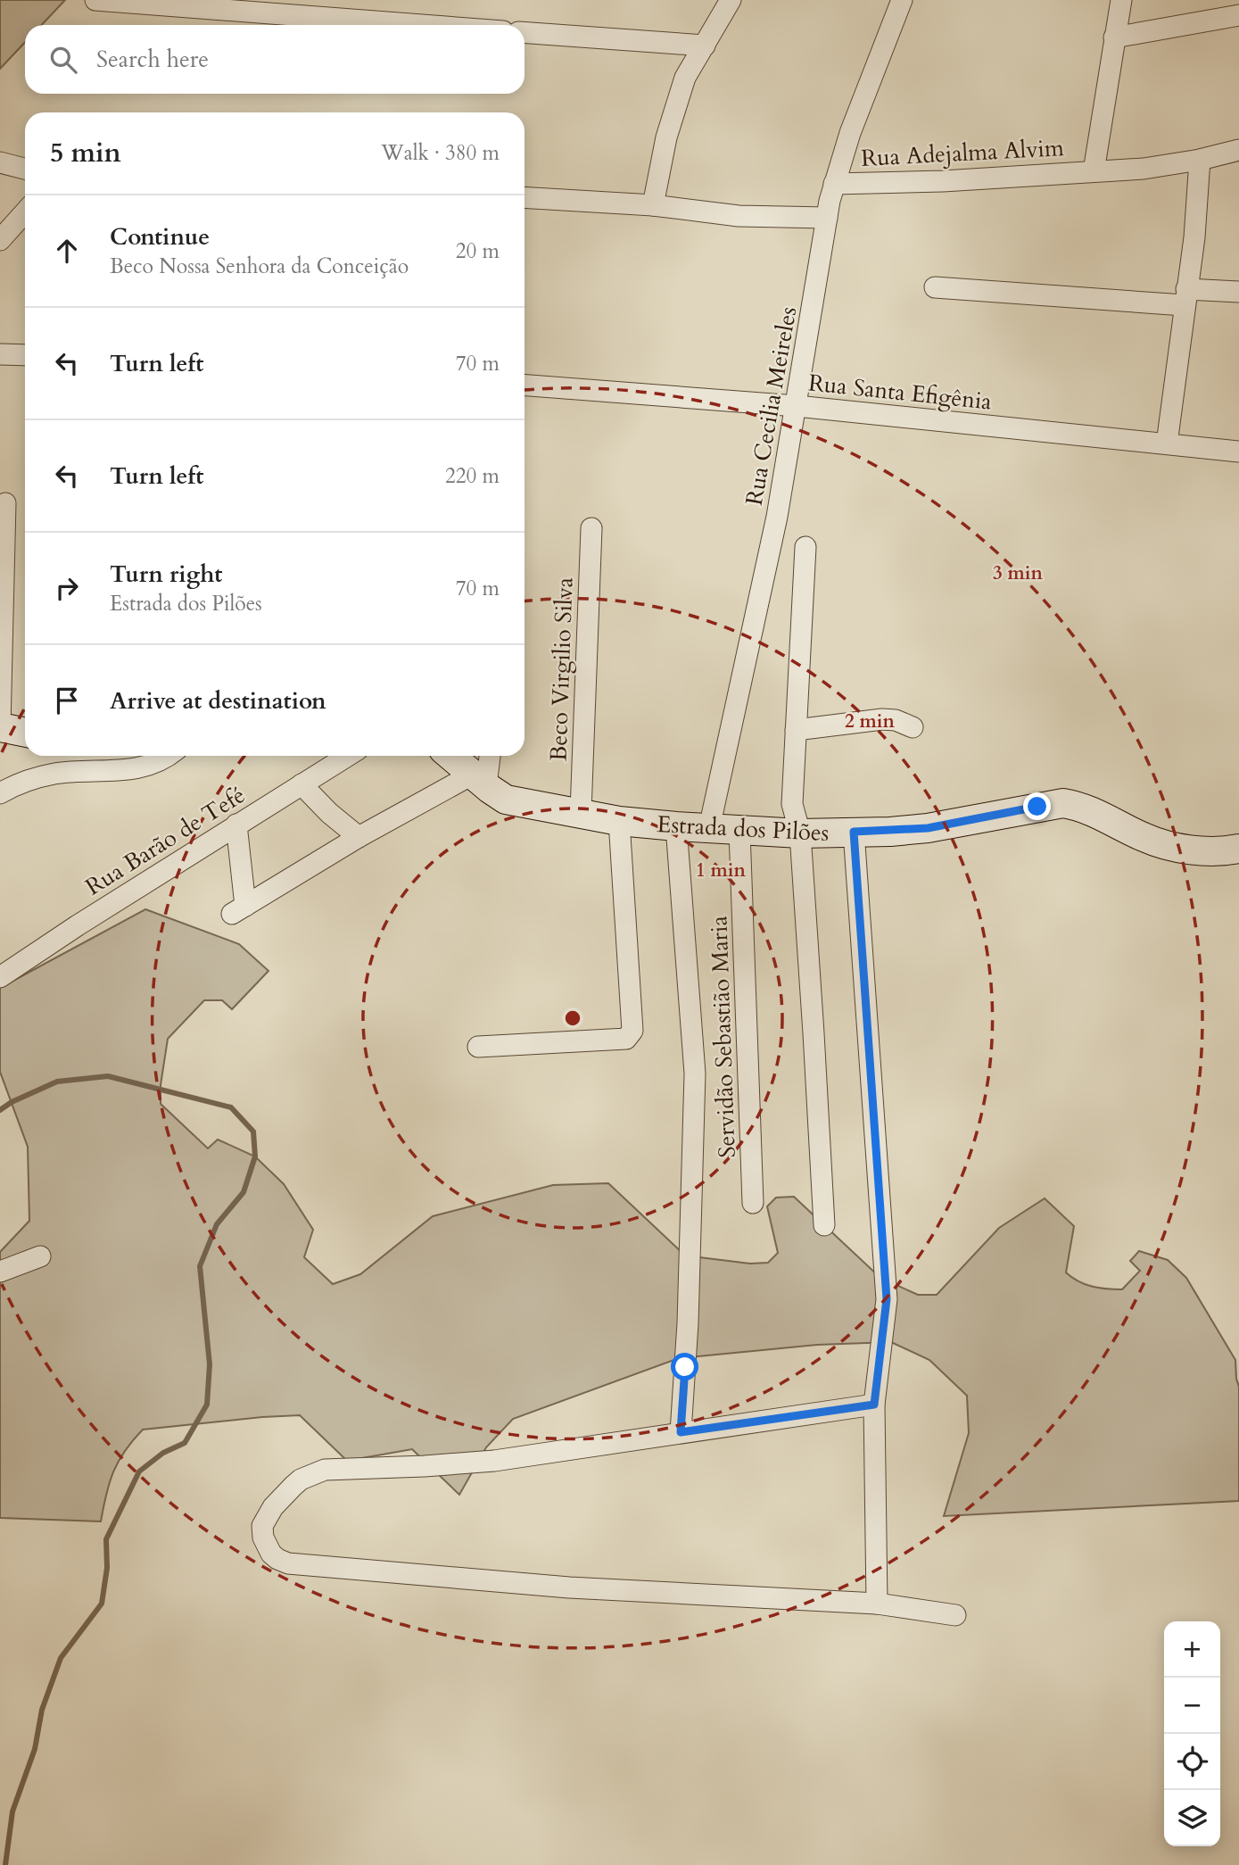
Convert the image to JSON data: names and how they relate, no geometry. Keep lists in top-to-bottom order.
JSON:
{
  "streets": {
    "street": [
      "Rua Adejalma Alvim",
      "Rua Santa Efigênia",
      "Rua Cecilia Meireles",
      "Beco Virgilio Silva",
      "Estrada dos Pilões",
      "Rua Barão de Tefé",
      "Servidão Sebastião Maria"
    ]
  },
  "crossings": [
    ["Rua Adejalma Alvim", "Rua Cecilia Meireles"],
    ["Rua Santa Efigênia", "Rua Cecilia Meireles"],
    ["Rua Cecilia Meireles", "Estrada dos Pilões"],
    ["Beco Virgilio Silva", "Estrada dos Pilões"],
    ["Estrada dos Pilões", "Servidão Sebastião Maria"]
  ],
  "page": {
    "search": "Search here",
    "heading": ["5 min", "Walk · 380 m"],
    "list": [
      ["Continue", "Beco Nossa Senhora da Conceição", "20 m"],
      ["Turn left", "70 m"],
      ["Turn left", "220 m"],
      ["Turn right", "Estrada dos Pilões", "70 m"],
      "Arrive at destination"
    ],
    "map_buttons": ["+", "−"]
  },
  "rings": ["3 min", "2 min", "1 min"]
}
